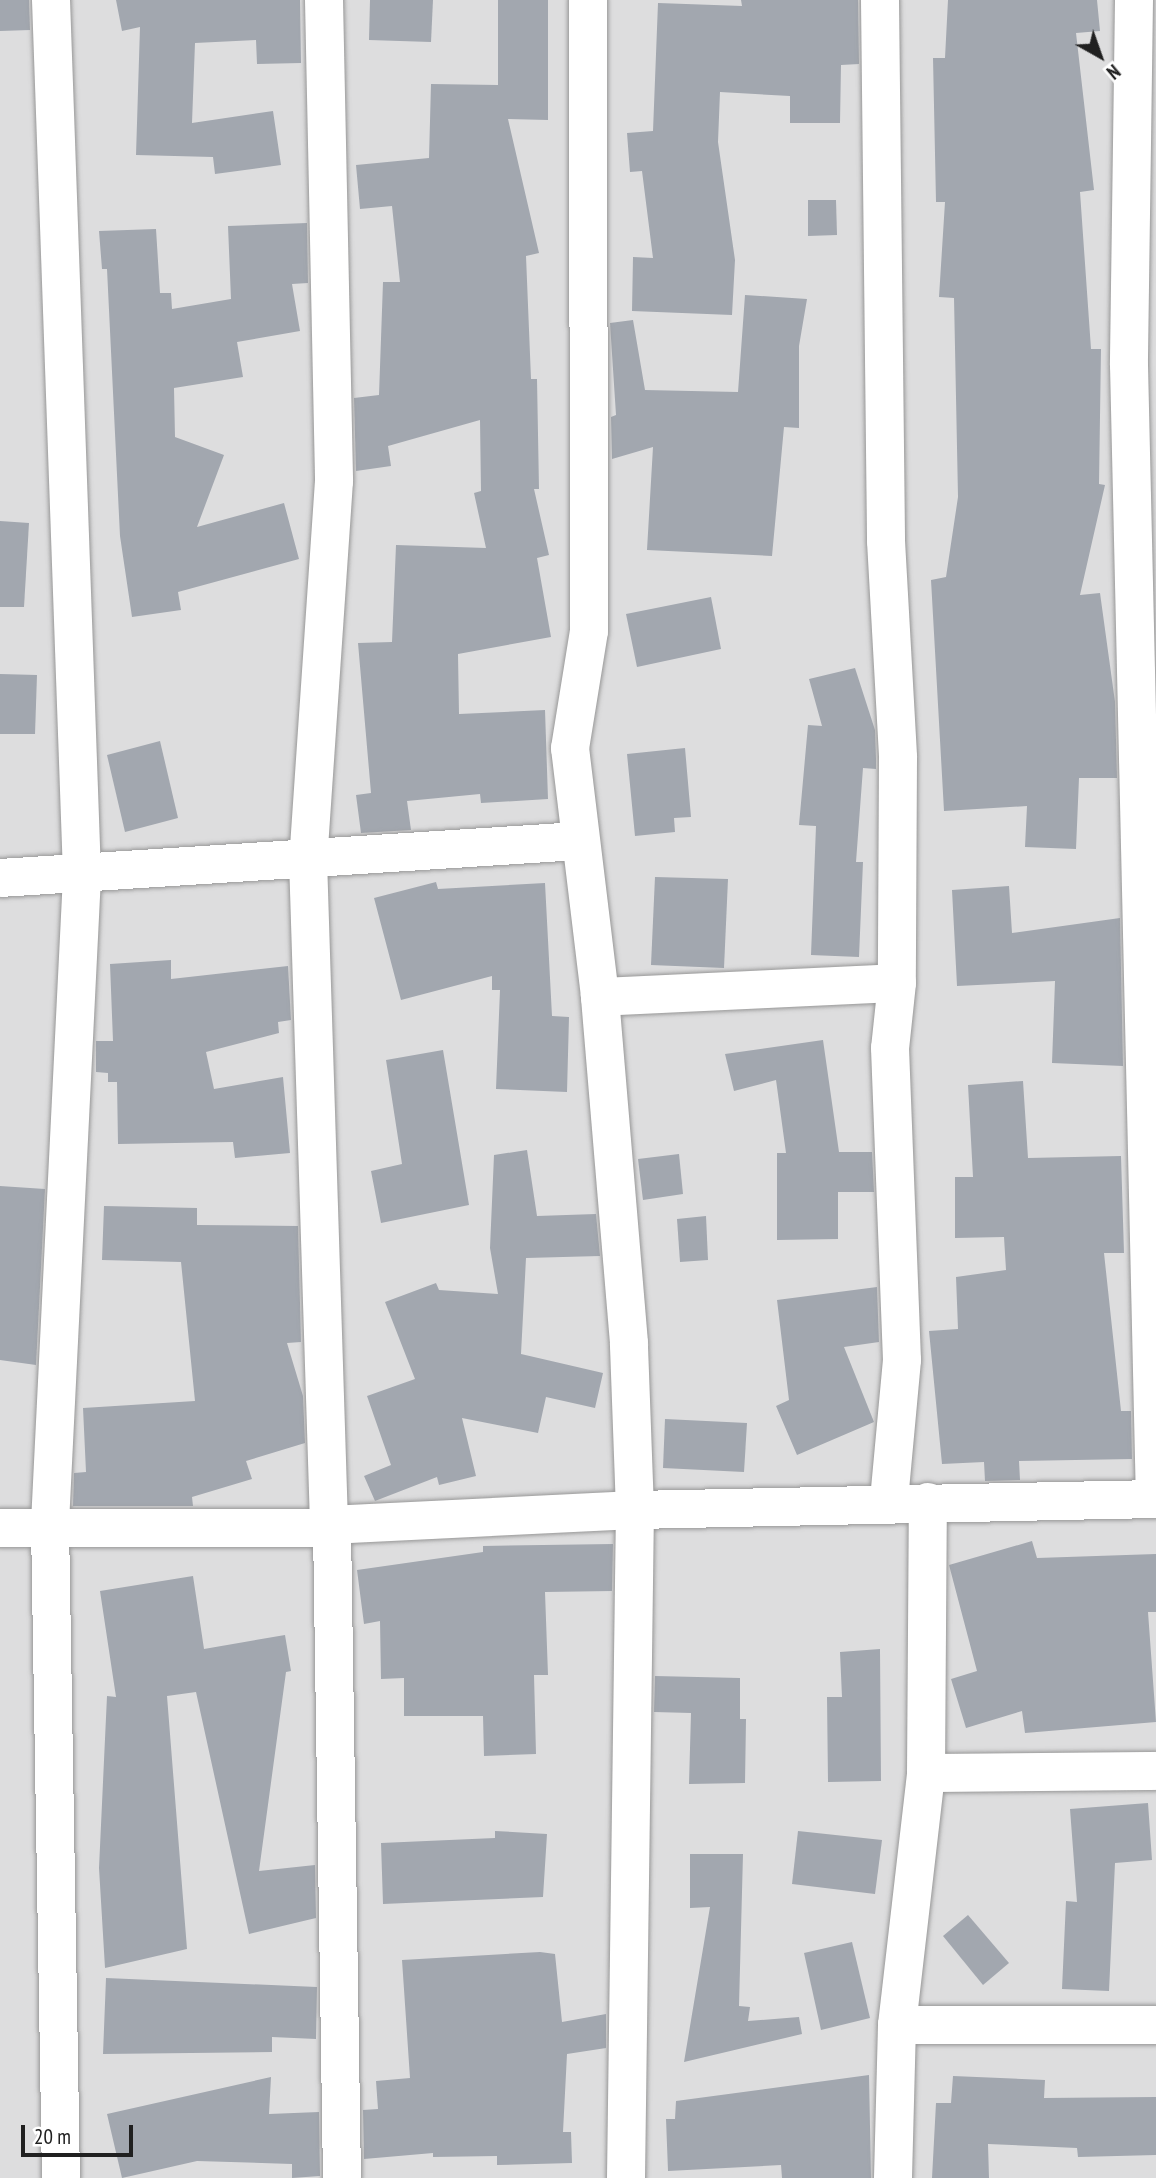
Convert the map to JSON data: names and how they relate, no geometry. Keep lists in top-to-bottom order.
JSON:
{
  "scale_bar": "20 m",
  "north": "bottom right"
}
